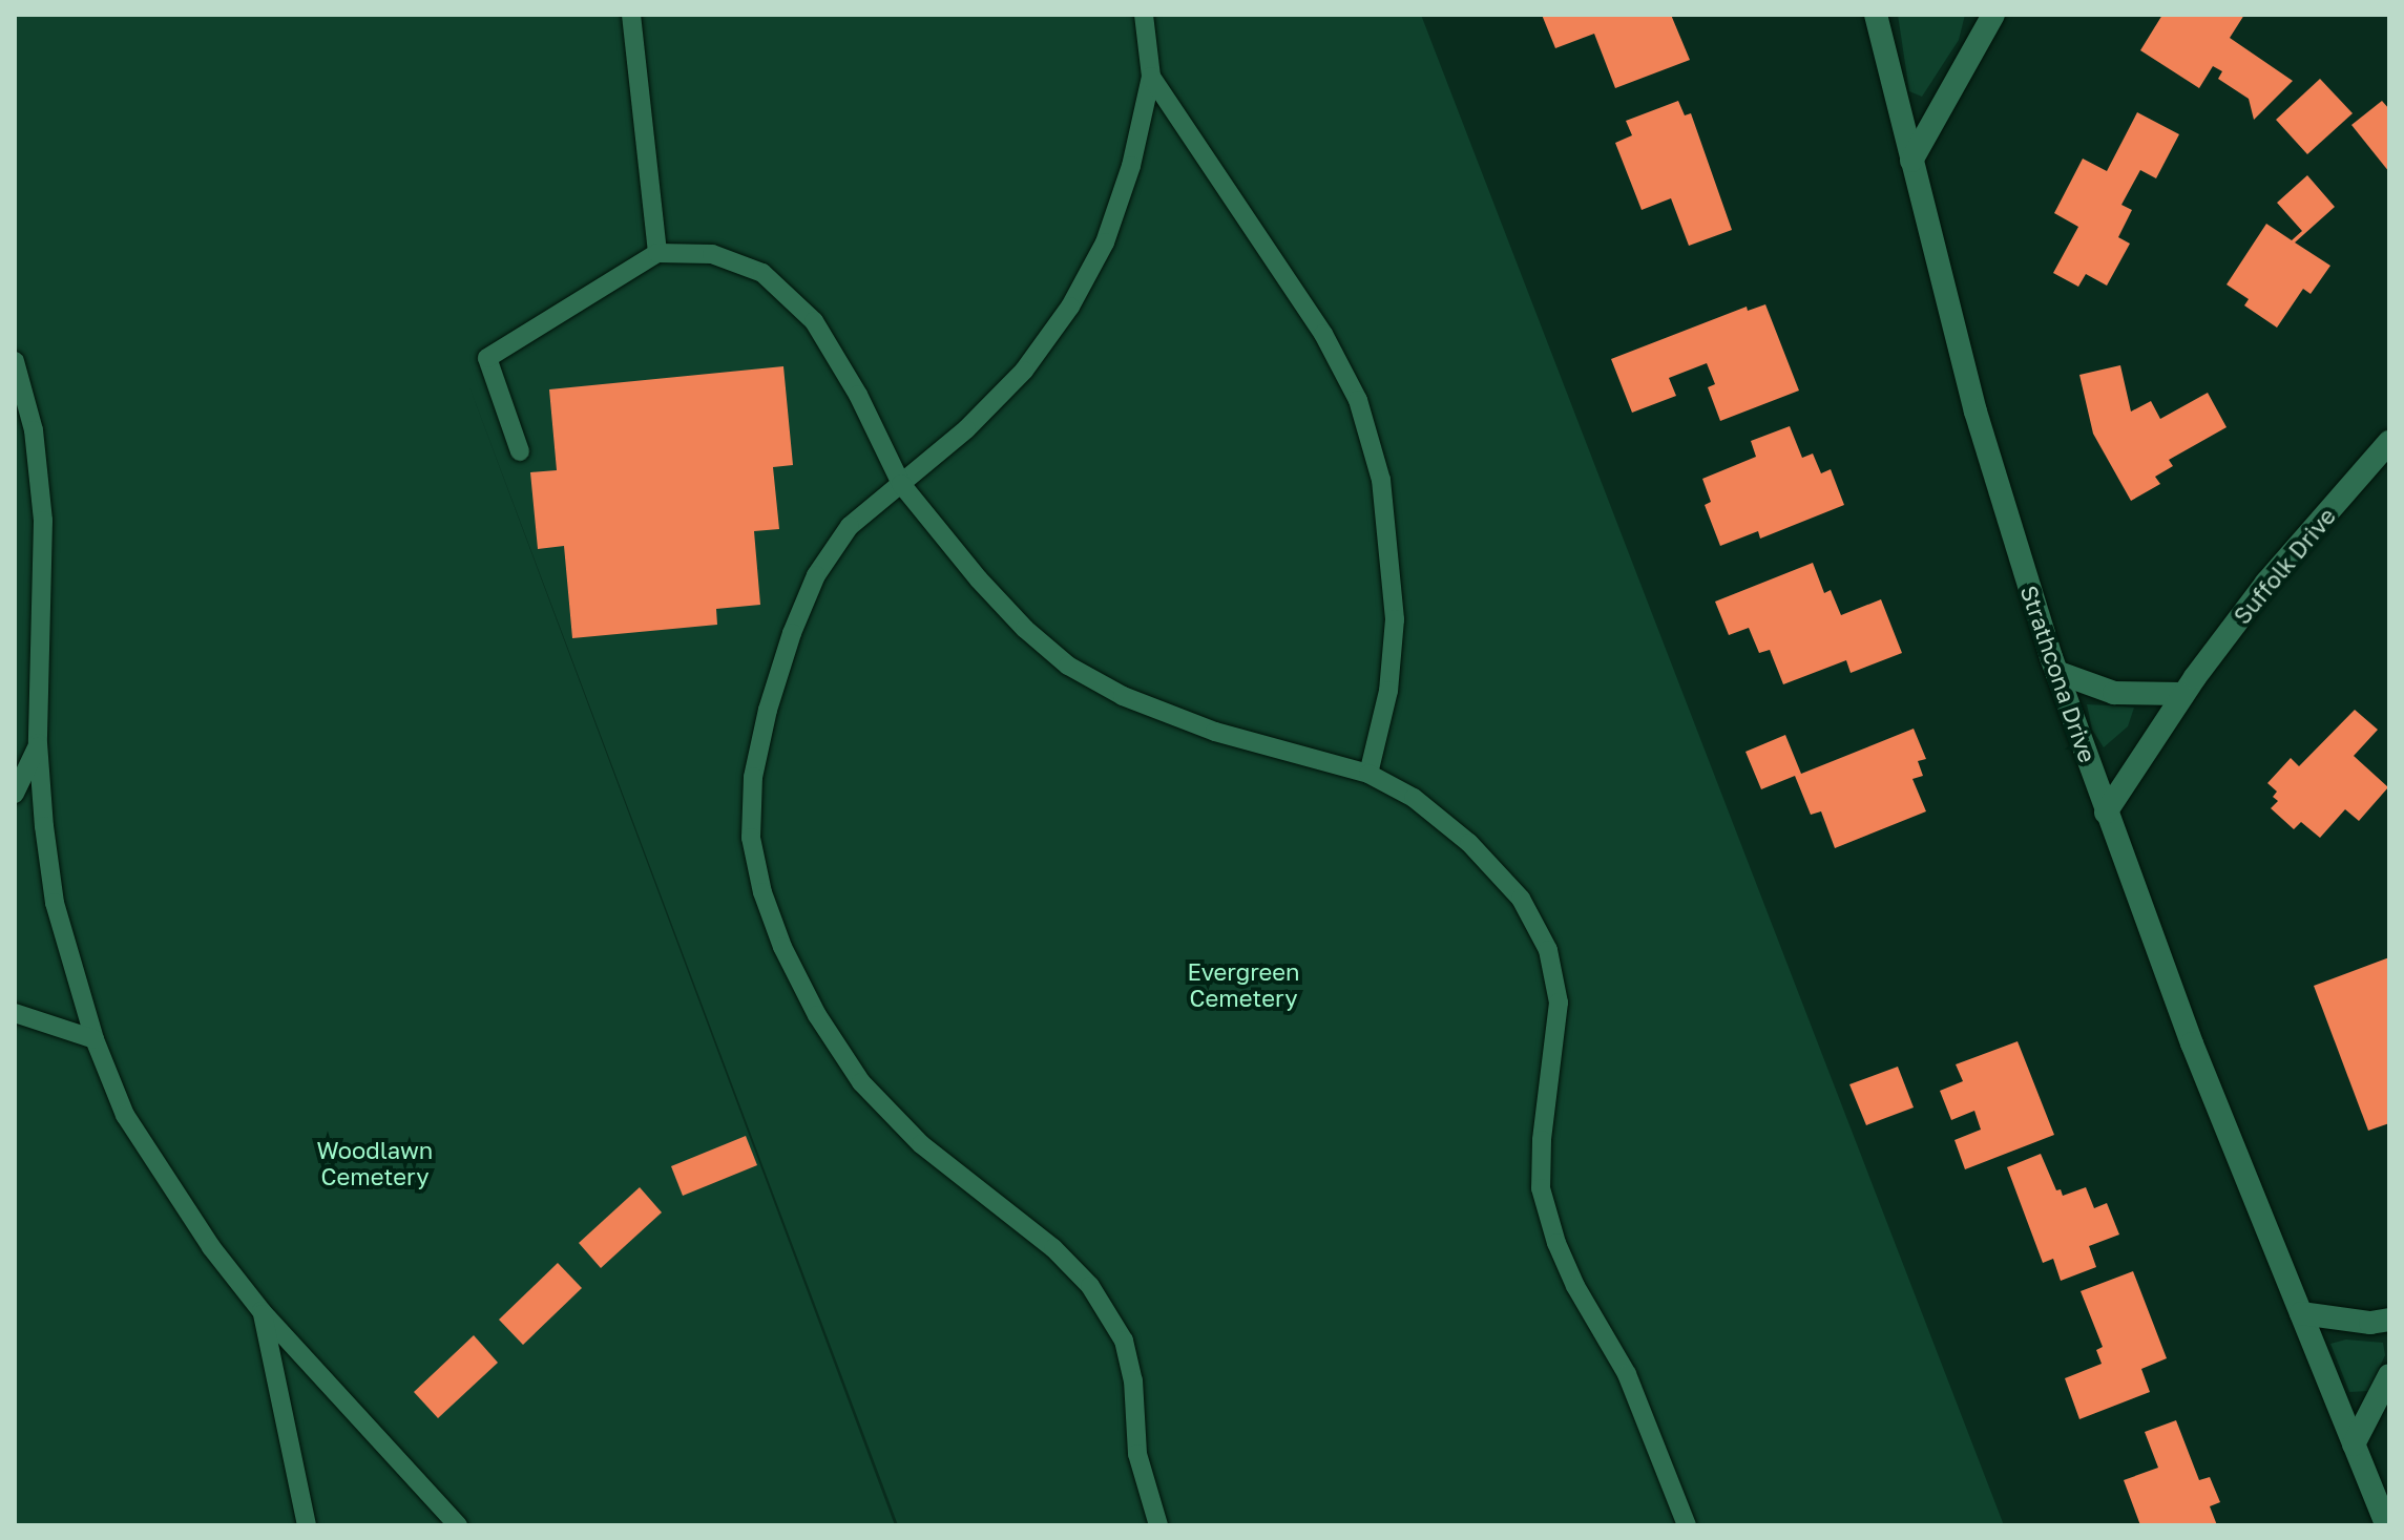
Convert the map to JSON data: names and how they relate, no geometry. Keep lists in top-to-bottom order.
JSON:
{
  "streets": {
    "street": ["Suffolk Drive", "Strathcona Drive"]
  },
  "crossings": [
    ["Suffolk Drive", "Strathcona Drive"]
  ],
  "parks": ["Evergreen Cemetery", "Woodlawn Cemetery"]
}
